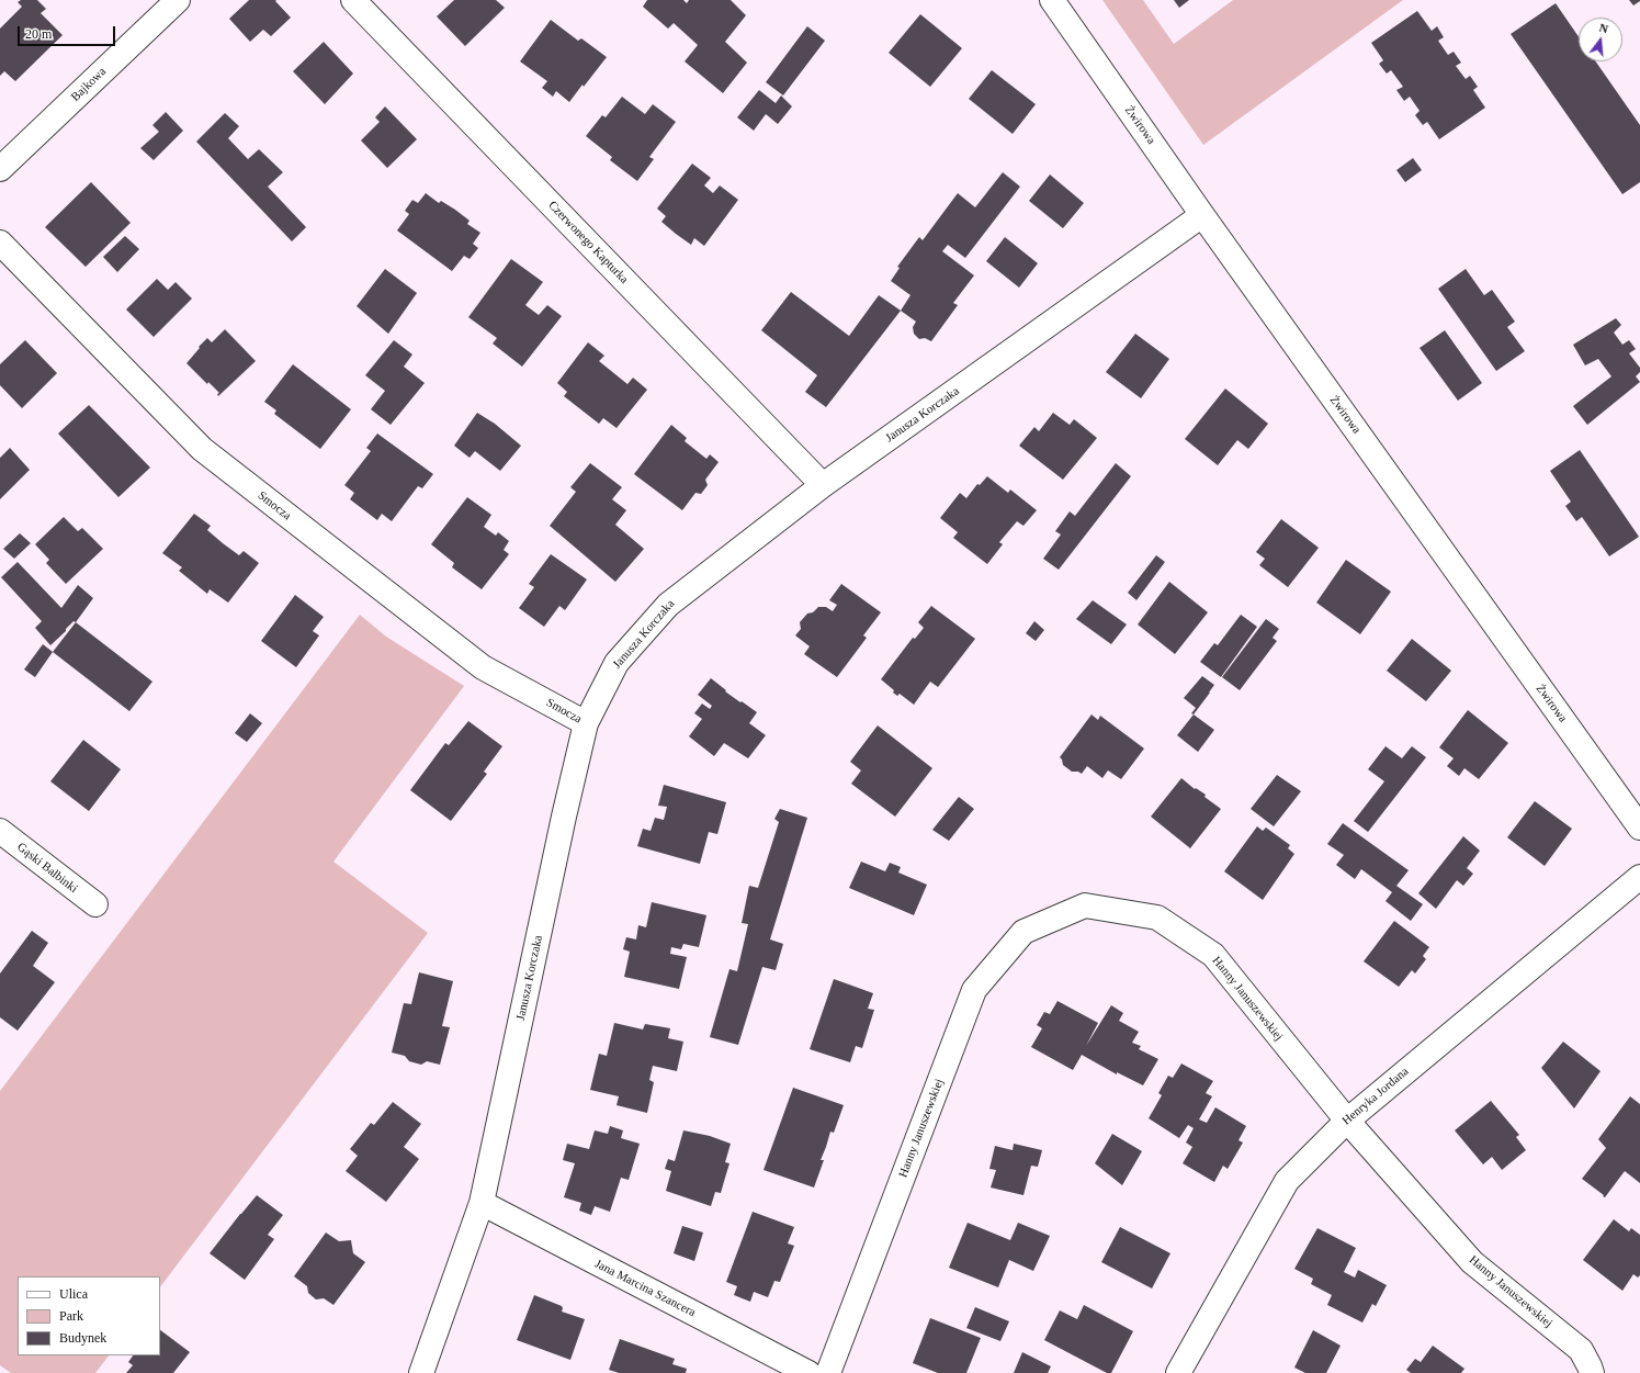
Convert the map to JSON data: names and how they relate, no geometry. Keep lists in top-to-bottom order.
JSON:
{
  "streets": {
    "street": [
      "Bajkowa",
      "Żwirowa",
      "Czerwonego Kapturka",
      "Janusza Korczaka",
      "Smocza",
      "Gąski Balbinki",
      "Hanny Januszewskiej",
      "Henryka Jordana",
      "Jana Marcina Szancera"
    ]
  },
  "crossings": [
    ["Żwirowa", "Janusza Korczaka"],
    ["Czerwonego Kapturka", "Janusza Korczaka"],
    ["Janusza Korczaka", "Smocza"],
    ["Janusza Korczaka", "Jana Marcina Szancera"],
    ["Hanny Januszewskiej", "Henryka Jordana"]
  ],
  "legend": ["Ulica", "Park", "Budynek"],
  "scale_bar": "20 m",
  "north": "top"
}
